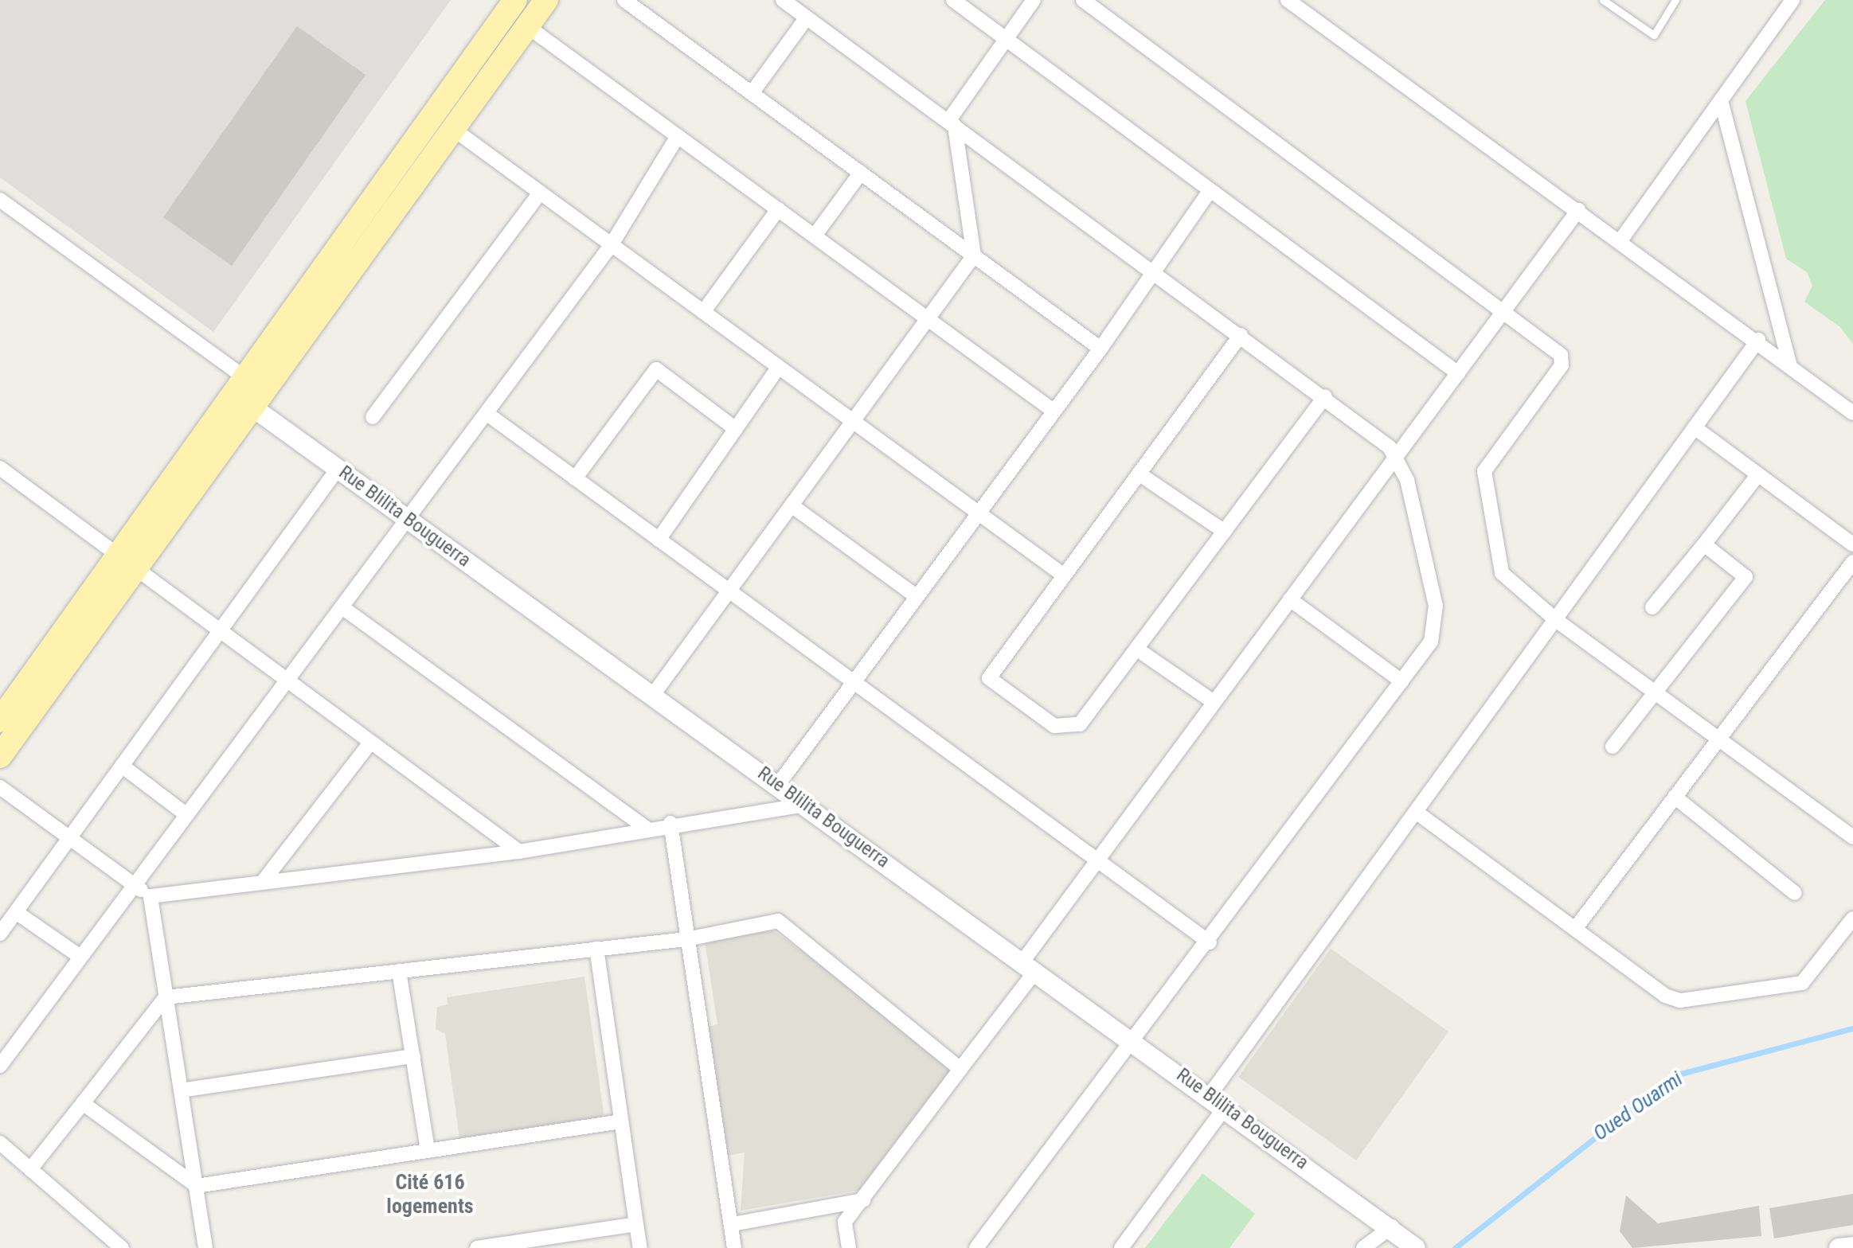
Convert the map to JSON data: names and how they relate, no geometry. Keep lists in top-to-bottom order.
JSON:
{
  "streets": {
    "street": ["Rue Blilita Bouguerra"]
  },
  "districts": ["Cité 616 logements"],
  "water": ["Oued Ouarmi"]
}
